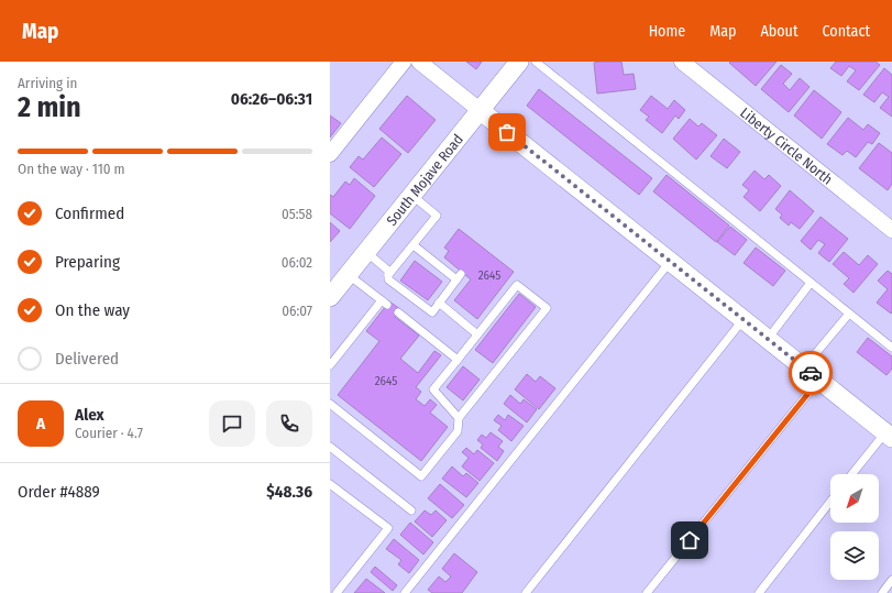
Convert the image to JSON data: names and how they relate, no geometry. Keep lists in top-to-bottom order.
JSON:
{
  "streets": {
    "street": ["Liberty Circle North", "South Mojave Road"]
  },
  "house_numbers": ["2645", "2645"],
  "north": "bottom left",
  "page": {
    "header": "Map",
    "nav": [
      "Home",
      "Map",
      "About",
      "Contact"
    ],
    "heading": ["2 min", "Arriving in", "06:26–06:31"],
    "panel": [
      "Alex",
      "Courier · 4.7",
      "Order #4889",
      "$48.36"
    ],
    "bar": "On the way · 110 m",
    "list": [
      ["Confirmed", "05:58"],
      ["Preparing", "06:02"],
      ["On the way", "06:07"],
      "Delivered"
    ],
    "round": "A"
  }
}
